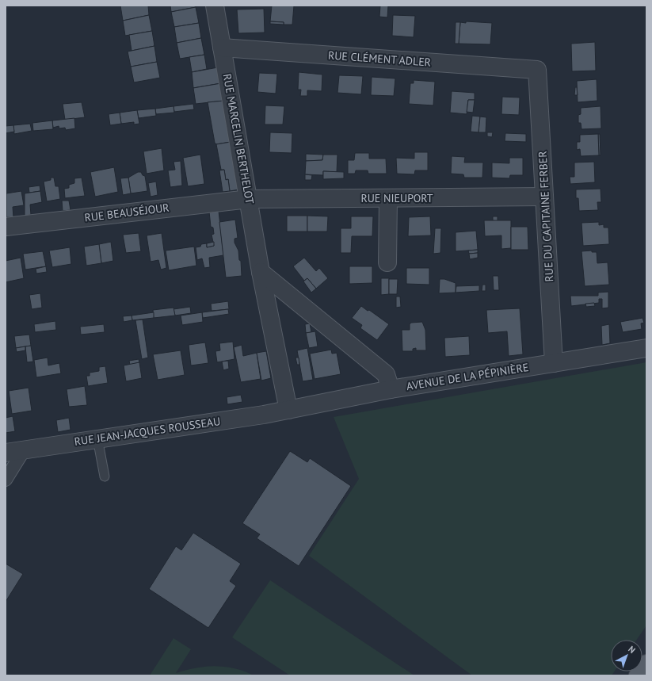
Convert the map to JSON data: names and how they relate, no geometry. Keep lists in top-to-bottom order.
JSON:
{
  "streets": {
    "street": [
      "RUE CLÉMENT ADLER",
      "RUE MARCELIN BERTHELOT",
      "RUE NIEUPORT",
      "RUE BEAUSÉJOUR",
      "RUE DU CAPITAINE FERBER",
      "AVENUE DE LA PÉPINIÈRE",
      "RUE JEAN-JACQUES ROUSSEAU"
    ]
  },
  "crossings": [
    ["RUE CLÉMENT ADLER", "RUE MARCELIN BERTHELOT"],
    ["RUE CLÉMENT ADLER", "RUE DU CAPITAINE FERBER"],
    ["RUE MARCELIN BERTHELOT", "RUE NIEUPORT"],
    ["RUE MARCELIN BERTHELOT", "RUE BEAUSÉJOUR"],
    ["RUE MARCELIN BERTHELOT", "AVENUE DE LA PÉPINIÈRE"],
    ["RUE MARCELIN BERTHELOT", "RUE JEAN-JACQUES ROUSSEAU"],
    ["RUE NIEUPORT", "RUE BEAUSÉJOUR"],
    ["RUE NIEUPORT", "RUE DU CAPITAINE FERBER"],
    ["RUE DU CAPITAINE FERBER", "AVENUE DE LA PÉPINIÈRE"],
    ["AVENUE DE LA PÉPINIÈRE", "RUE JEAN-JACQUES ROUSSEAU"]
  ],
  "north": "top right"
}
